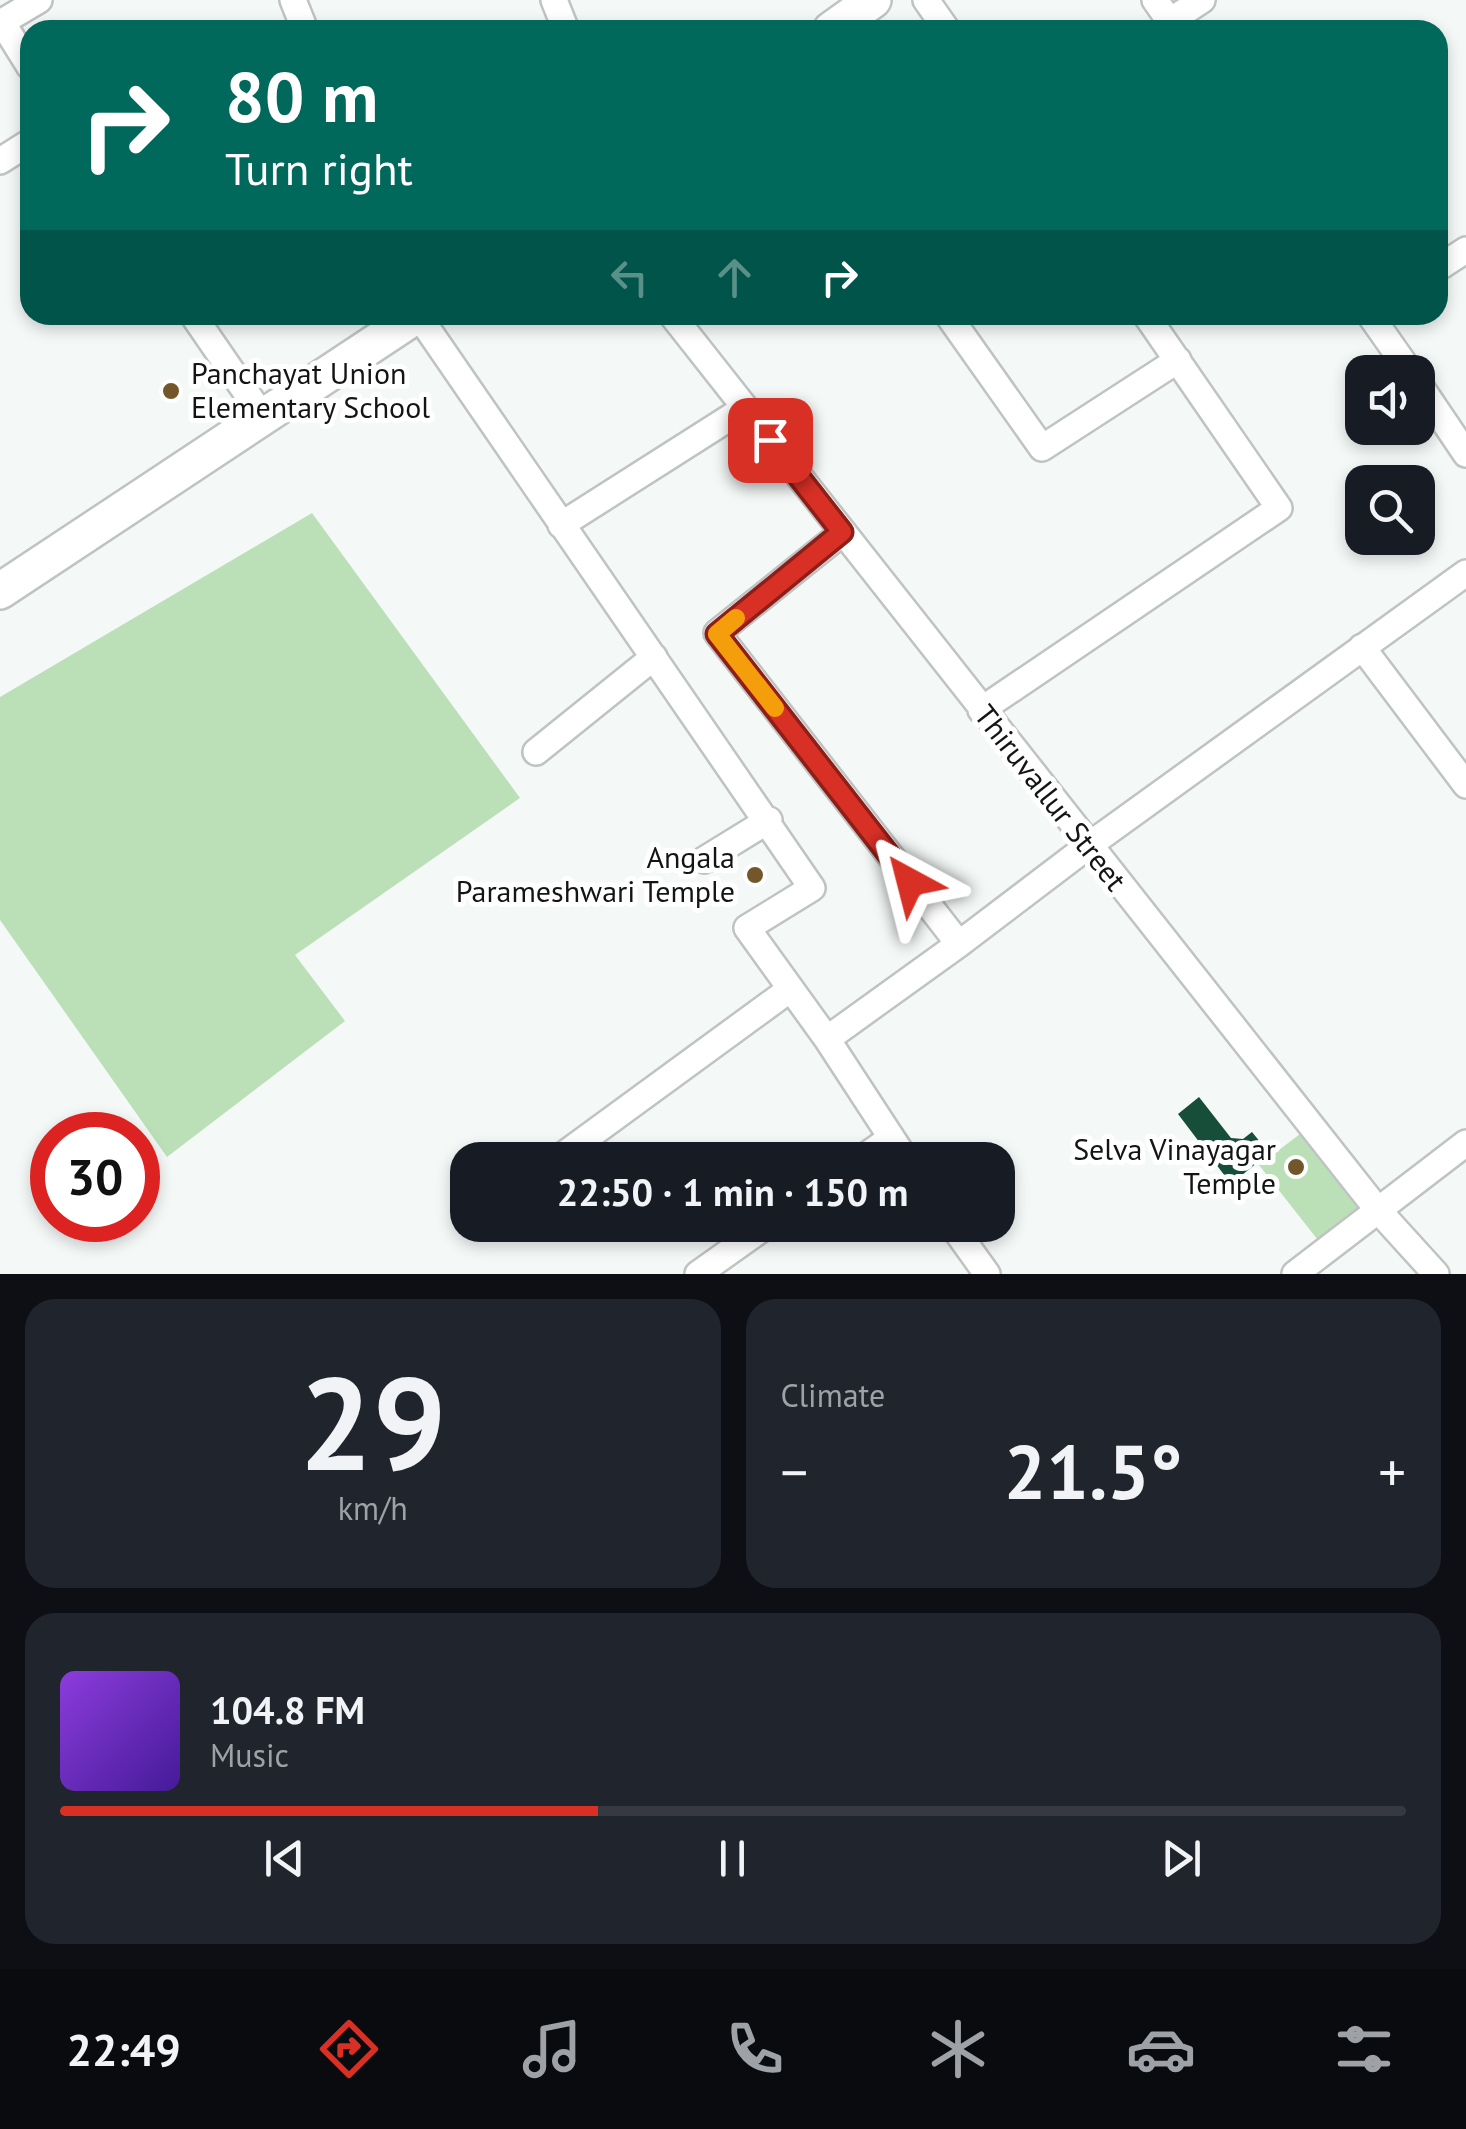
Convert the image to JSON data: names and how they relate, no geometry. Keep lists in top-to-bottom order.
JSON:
{
  "streets": {
    "street": ["Thiruvallur Street"]
  },
  "places": ["Panchayat Union Elementary School", "Angala Parameshwari Temple", "Selva Vinayagar Temple"],
  "page": {
    "turn": ["80 m", "Turn right"],
    "limit": "30",
    "trip": "22:50 · 1 min · 150 m",
    "tile": [
      ["29", "km/h"],
      "Climate"
    ],
    "heat": ["−", "21.5°", "+"],
    "song": ["104.8 FM", "Music"],
    "tabs": "22:49"
  }
}
